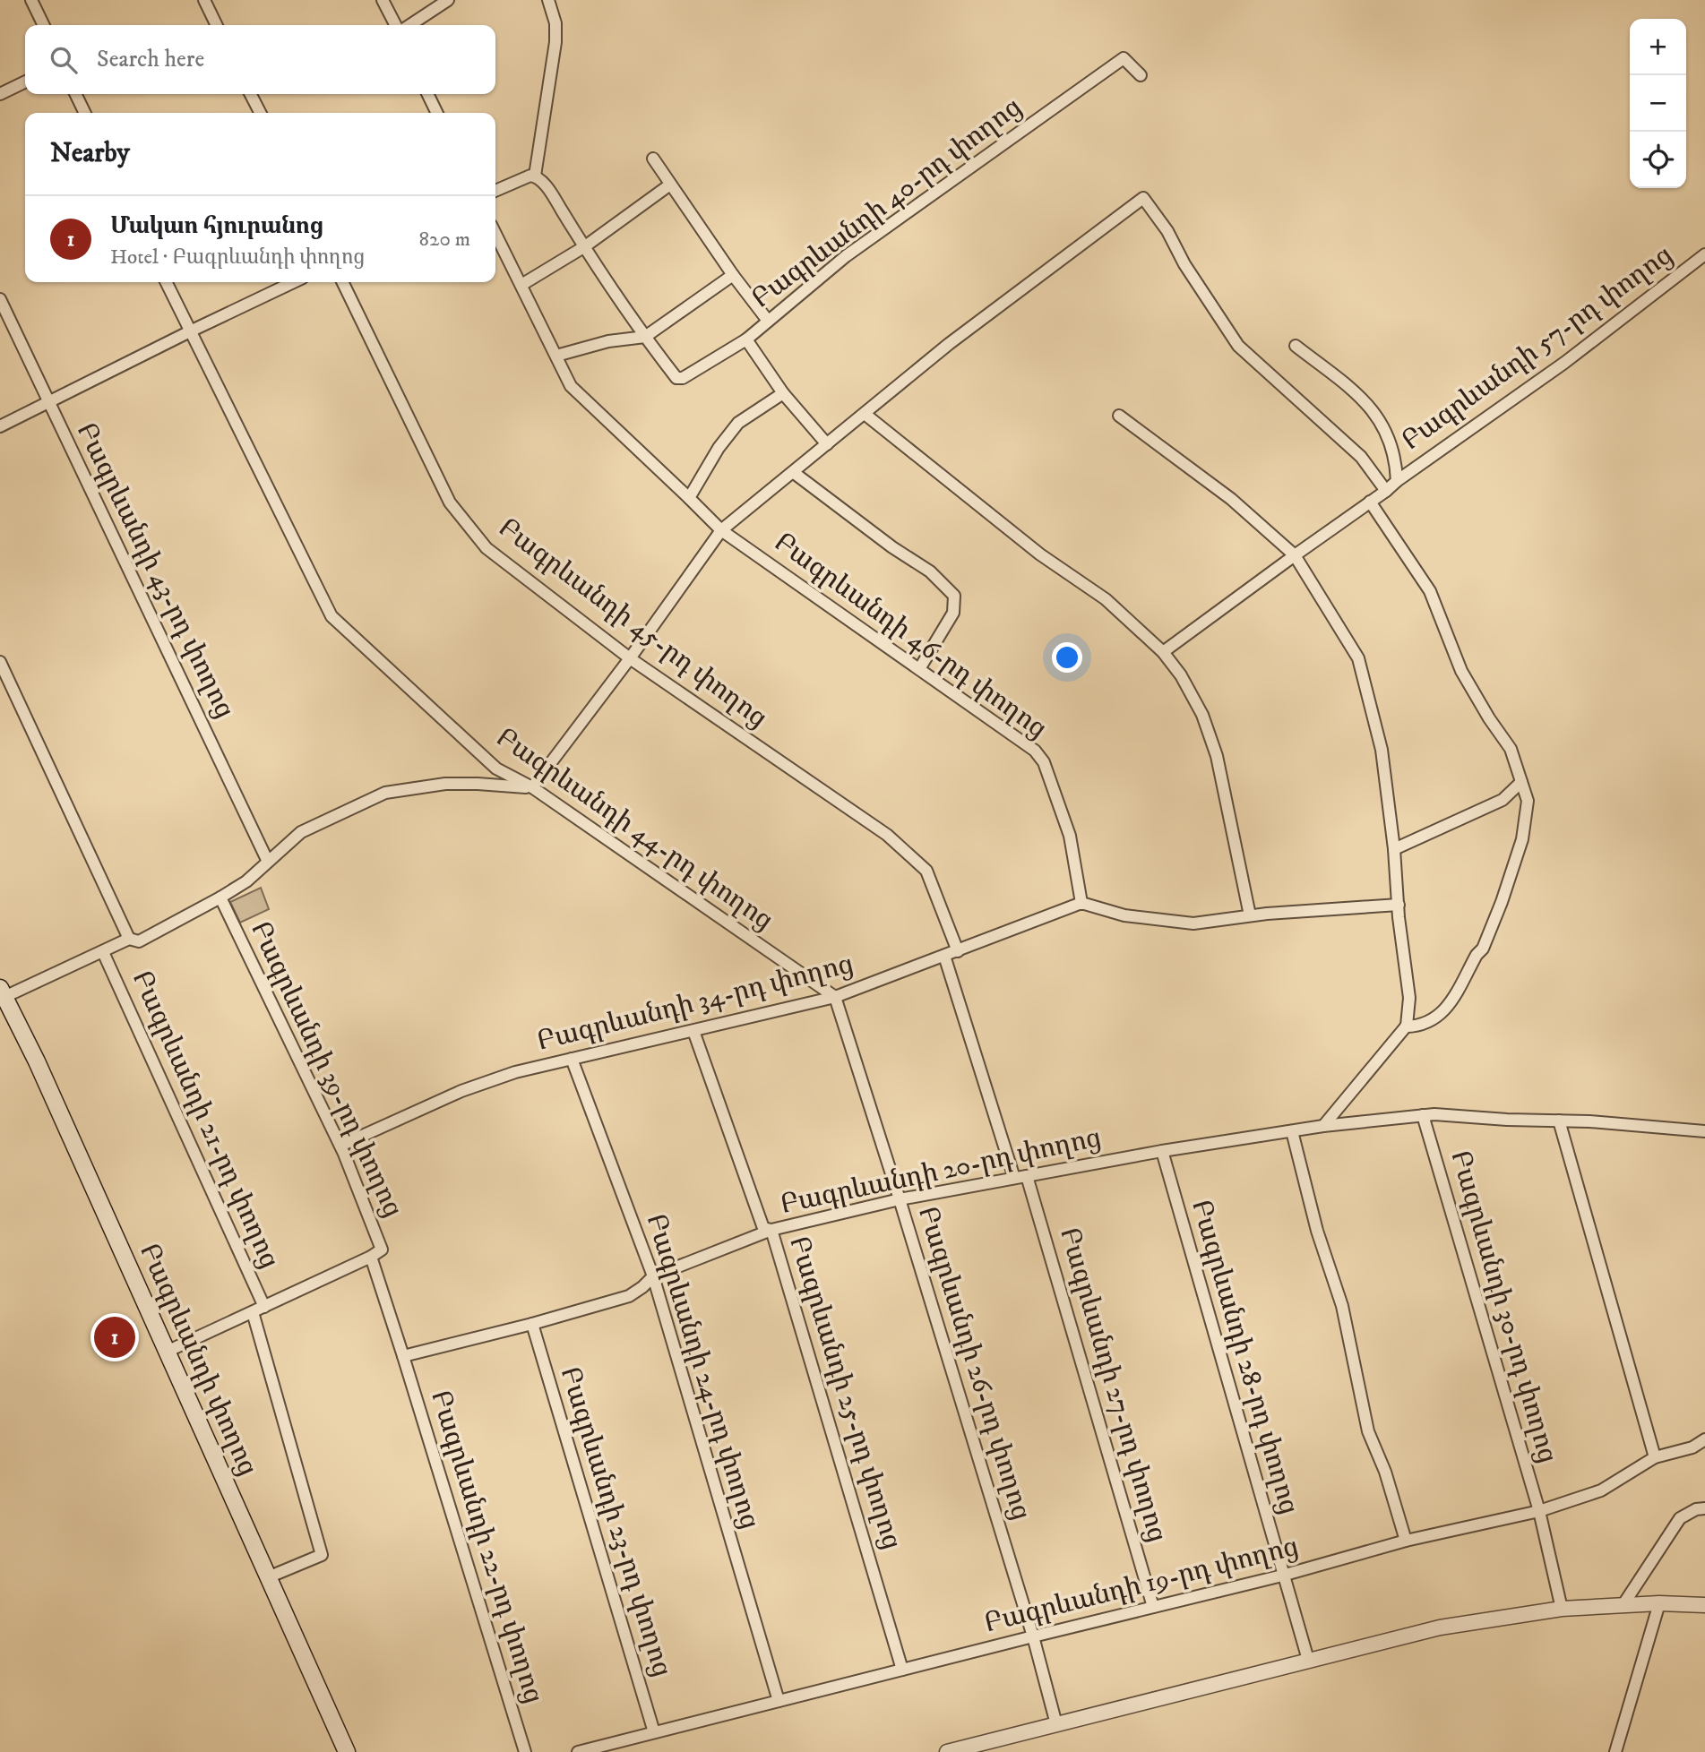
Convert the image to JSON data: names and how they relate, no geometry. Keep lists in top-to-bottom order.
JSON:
{
  "streets": {
    "main road": ["Բագրևանդի փողոց"],
    "street": [
      "Բագրևանդի 40-րդ փողոց",
      "Բագրևանդի 57-րդ փողոց",
      "Բագրևանդի 43-րդ փողոց",
      "Բագրևանդի 45-րդ փողոց",
      "Բագրևանդի 46-րդ փողոց",
      "Բագրևանդի 44-րդ փողոց",
      "Բագրևանդի 34-րդ փողոց",
      "Բագրևանդի 39-րդ փողոց",
      "Բագրևանդի 21-րդ փողոց",
      "Բագրևանդի 20-րդ փողոց",
      "Բագրևանդի 30-րդ փողոց",
      "Բագրևանդի 28-րդ փողոց",
      "Բագրևանդի 26-րդ փողոց",
      "Բագրևանդի 24-րդ փողոց",
      "Բագրևանդի 27-րդ փողոց",
      "Բագրևանդի 25-րդ փողոց",
      "Բագրևանդի 23-րդ փողոց",
      "Բագրևանդի 22-րդ փողոց",
      "Բագրևանդի 19-րդ փողոց"
    ]
  },
  "crossings": [
    ["Բագրևանդի 45-րդ փողոց", "Բագրևանդի 34-րդ փողոց"],
    ["Բագրևանդի 46-րդ փողոց", "Բագրևանդի 34-րդ փողոց"],
    ["Բագրևանդի 44-րդ փողոց", "Բագրևանդի 34-րդ փողոց"],
    ["Բագրևանդի 44-րդ փողոց", "Բագրևանդի 26-րդ փողոց"],
    ["Բագրևանդի 34-րդ փողոց", "Բագրևանդի 39-րդ փողոց"],
    ["Բագրևանդի 34-րդ փողոց", "Բագրևանդի 26-րդ փողոց"],
    ["Բագրևանդի 34-րդ փողոց", "Բագրևանդի 24-րդ փողոց"],
    ["Բագրևանդի 34-րդ փողոց", "Բագրևանդի 25-րդ փողոց"],
    ["Բագրևանդի 21-րդ փողոց", "Բագրևանդի փողոց"],
    ["Բագրևանդի 20-րդ փողոց", "Բագրևանդի 30-րդ փողոց"],
    ["Բագրևանդի 20-րդ փողոց", "Բագրևանդի 28-րդ փողոց"],
    ["Բագրևանդի 20-րդ փողոց", "Բագրևանդի 26-րդ փողոց"],
    ["Բագրևանդի 20-րդ փողոց", "Բագրևանդի 24-րդ փողոց"],
    ["Բագրևանդի 20-րդ փողոց", "Բագրևանդի 27-րդ փողոց"],
    ["Բագրևանդի 20-րդ փողոց", "Բագրևանդի 25-րդ փողոց"],
    ["Բագրևանդի 20-րդ փողոց", "Բագրևանդի 23-րդ փողոց"],
    ["Բագրևանդի 20-րդ փողոց", "Բագրևանդի 22-րդ փողոց"],
    ["Բագրևանդի 30-րդ փողոց", "Բագրևանդի 19-րդ փողոց"],
    ["Բագրևանդի 28-րդ փողոց", "Բագրևանդի 19-րդ փողոց"],
    ["Բագրևանդի 26-րդ փողոց", "Բագրևանդի 19-րդ փողոց"],
    ["Բագրևանդի 24-րդ փողոց", "Բագրևանդի 19-րդ փողոց"],
    ["Բագրևանդի 27-րդ փողոց", "Բագրևանդի 19-րդ փողոց"],
    ["Բագրևանդի 25-րդ փողոց", "Բագրևանդի 19-րդ փողոց"],
    ["Բագրևանդի 23-րդ փողոց", "Բագրևանդի 19-րդ փողոց"]
  ],
  "page": {
    "map_buttons": ["+", "−"],
    "search": "Search here",
    "heading": "Nearby",
    "list": [
      {
        "mark": "1",
        "name": "Մակաո հյուրանոց",
        "note": "Hotel · Բագրևանդի փողոց",
        "value": "820 m"
      }
    ],
    "pins": "1"
  }
}
